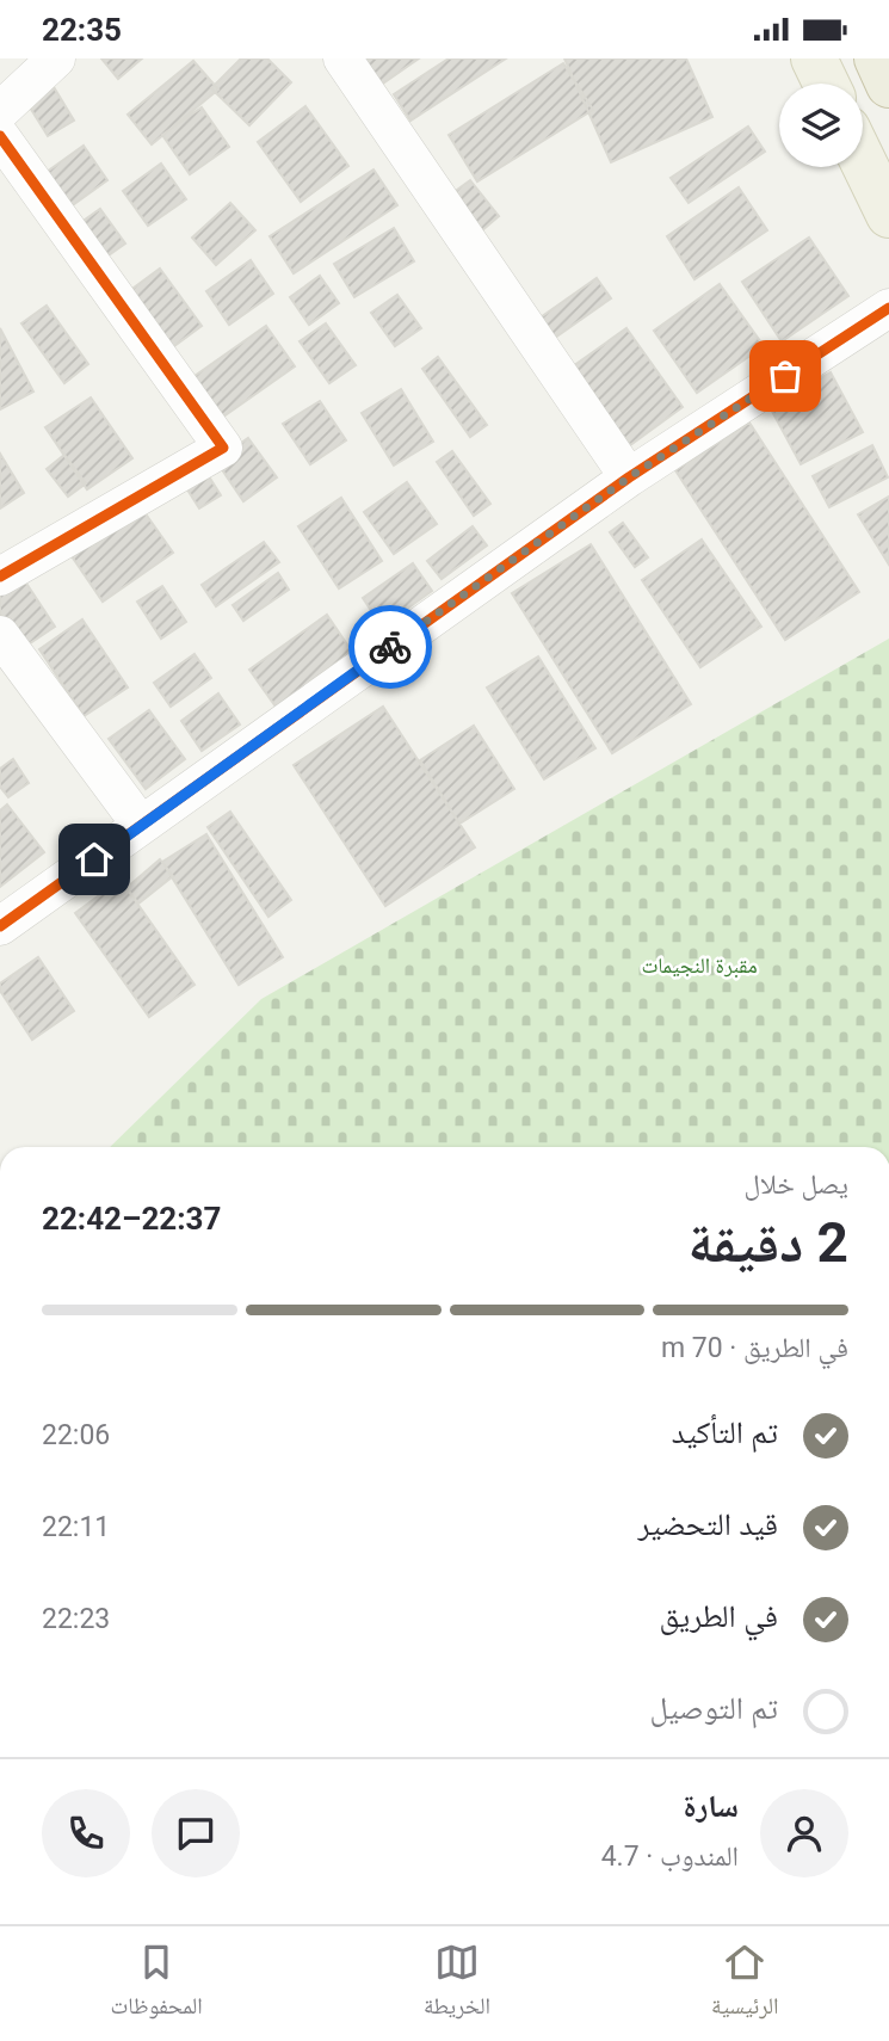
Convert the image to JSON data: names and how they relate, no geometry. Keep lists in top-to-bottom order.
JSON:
{
  "parks": ["مقبرة النجيمات"],
  "page": {
    "status": "22:35",
    "heading": ["2 دقيقة", "يصل خلال", "22:37–22:42"],
    "panel": ["سارة", "المندوب · 4.7"],
    "bar": "في الطريق · 70 m",
    "list": [
      ["تم التأكيد", "22:06"],
      ["قيد التحضير", "22:11"],
      ["في الطريق", "22:23"],
      "تم التوصيل"
    ],
    "tabs": ["الرئيسية", "الخريطة", "المحفوظات"]
  }
}
